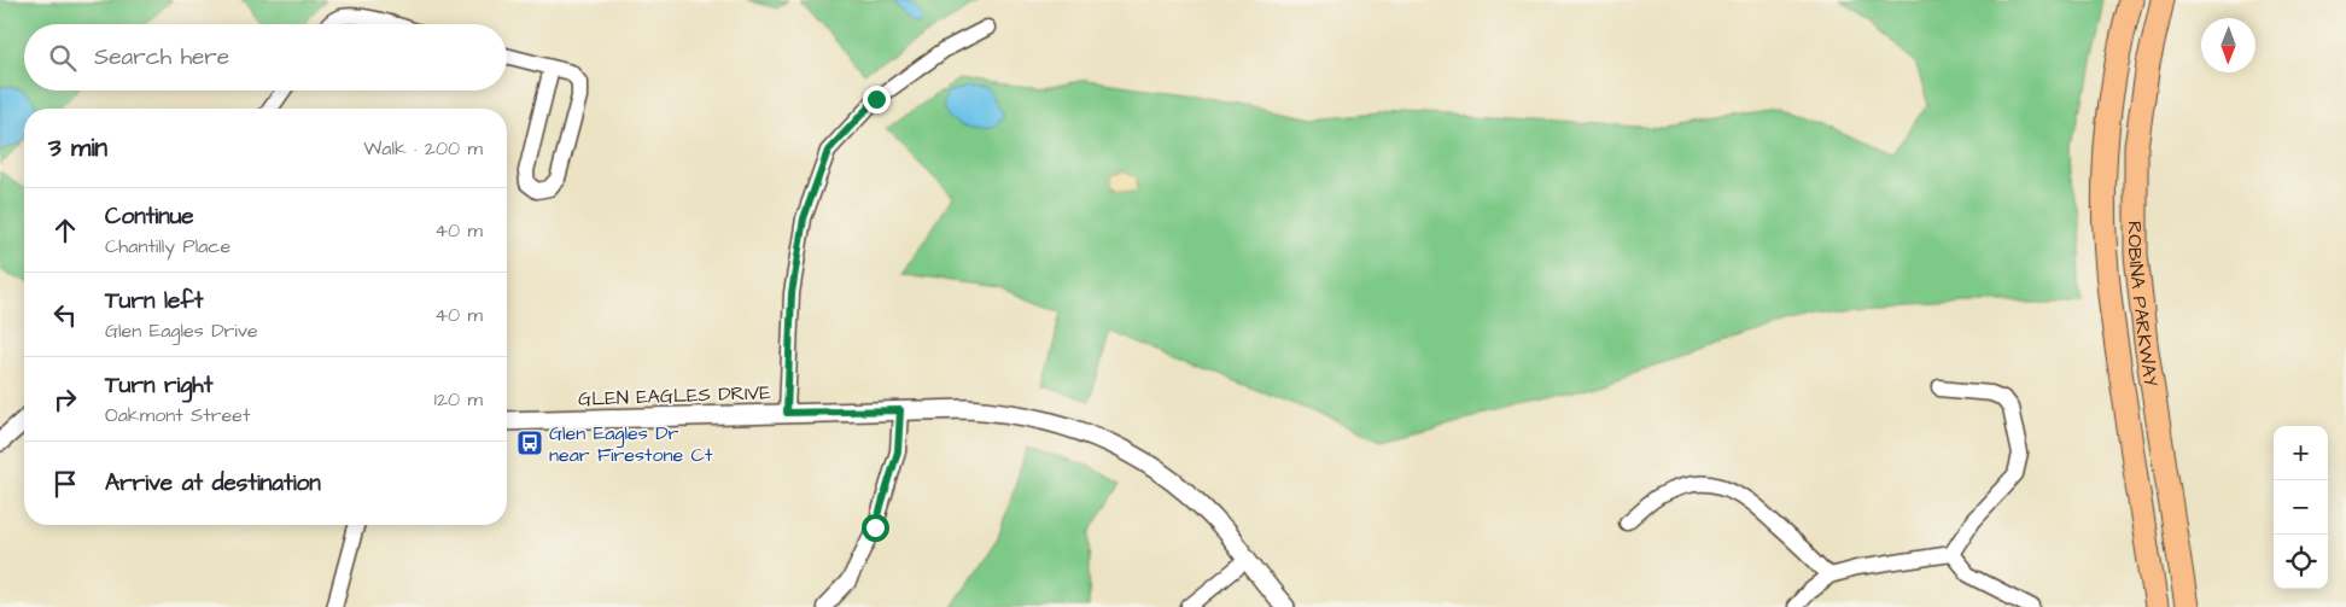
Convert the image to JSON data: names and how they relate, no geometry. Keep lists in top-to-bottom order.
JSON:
{
  "streets": {
    "main road": ["ROBINA PARKWAY"],
    "street": ["GLEN EAGLES DRIVE"]
  },
  "places": {
    "bus stop": ["Glen Eagles Dr near Firestone Ct"]
  },
  "north": "bottom",
  "page": {
    "search": "Search here",
    "heading": ["3 min", "Walk · 200 m"],
    "list": [
      ["Continue", "Chantilly Place", "40 m"],
      ["Turn left", "Glen Eagles Drive", "40 m"],
      ["Turn right", "Oakmont Street", "120 m"],
      "Arrive at destination"
    ],
    "map_buttons": ["+", "−"]
  }
}
